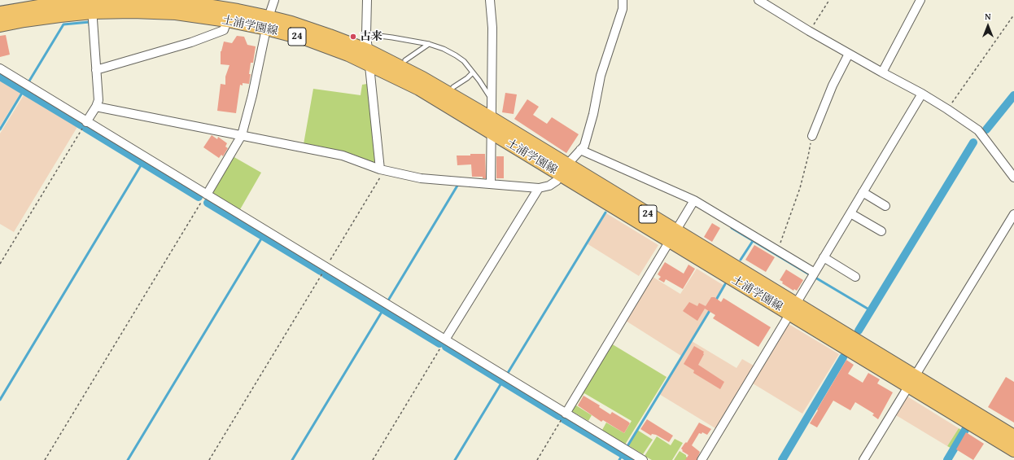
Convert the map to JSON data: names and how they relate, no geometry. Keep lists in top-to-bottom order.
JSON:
{
  "streets": {
    "main road": ["土浦学園線", "24"]
  },
  "places": ["古来"],
  "north": "top"
}
